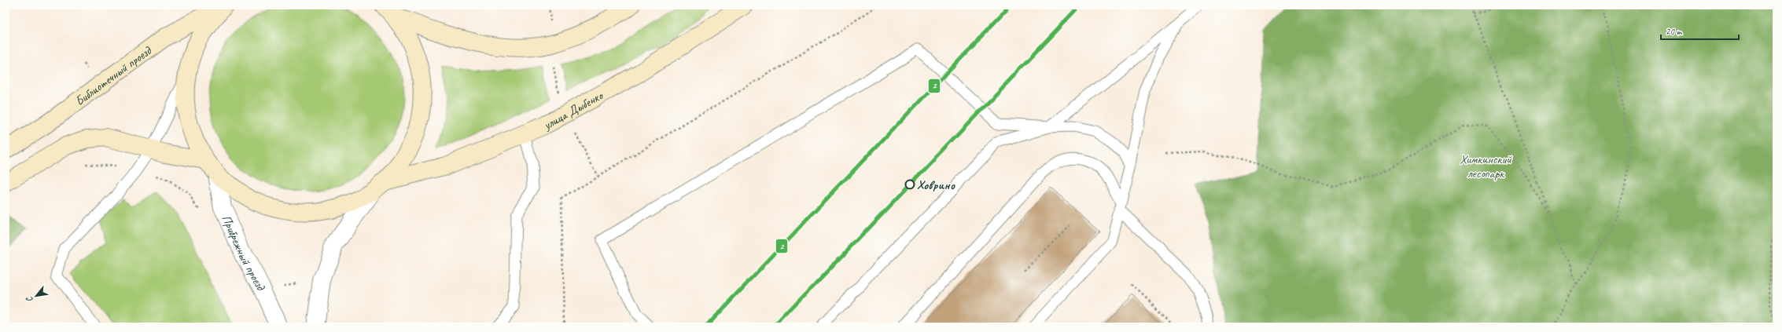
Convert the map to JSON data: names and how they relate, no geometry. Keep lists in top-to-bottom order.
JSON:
{
  "streets": {
    "main road": ["Библиотечный проезд", "улица Дыбенко"],
    "street": ["Прибрежный проезд"]
  },
  "parks": ["Химкинский лесопарк"],
  "places": ["Ховрино"],
  "lines": ["transit line 2"],
  "scale_bar": "20 m",
  "north": "bottom left"
}
